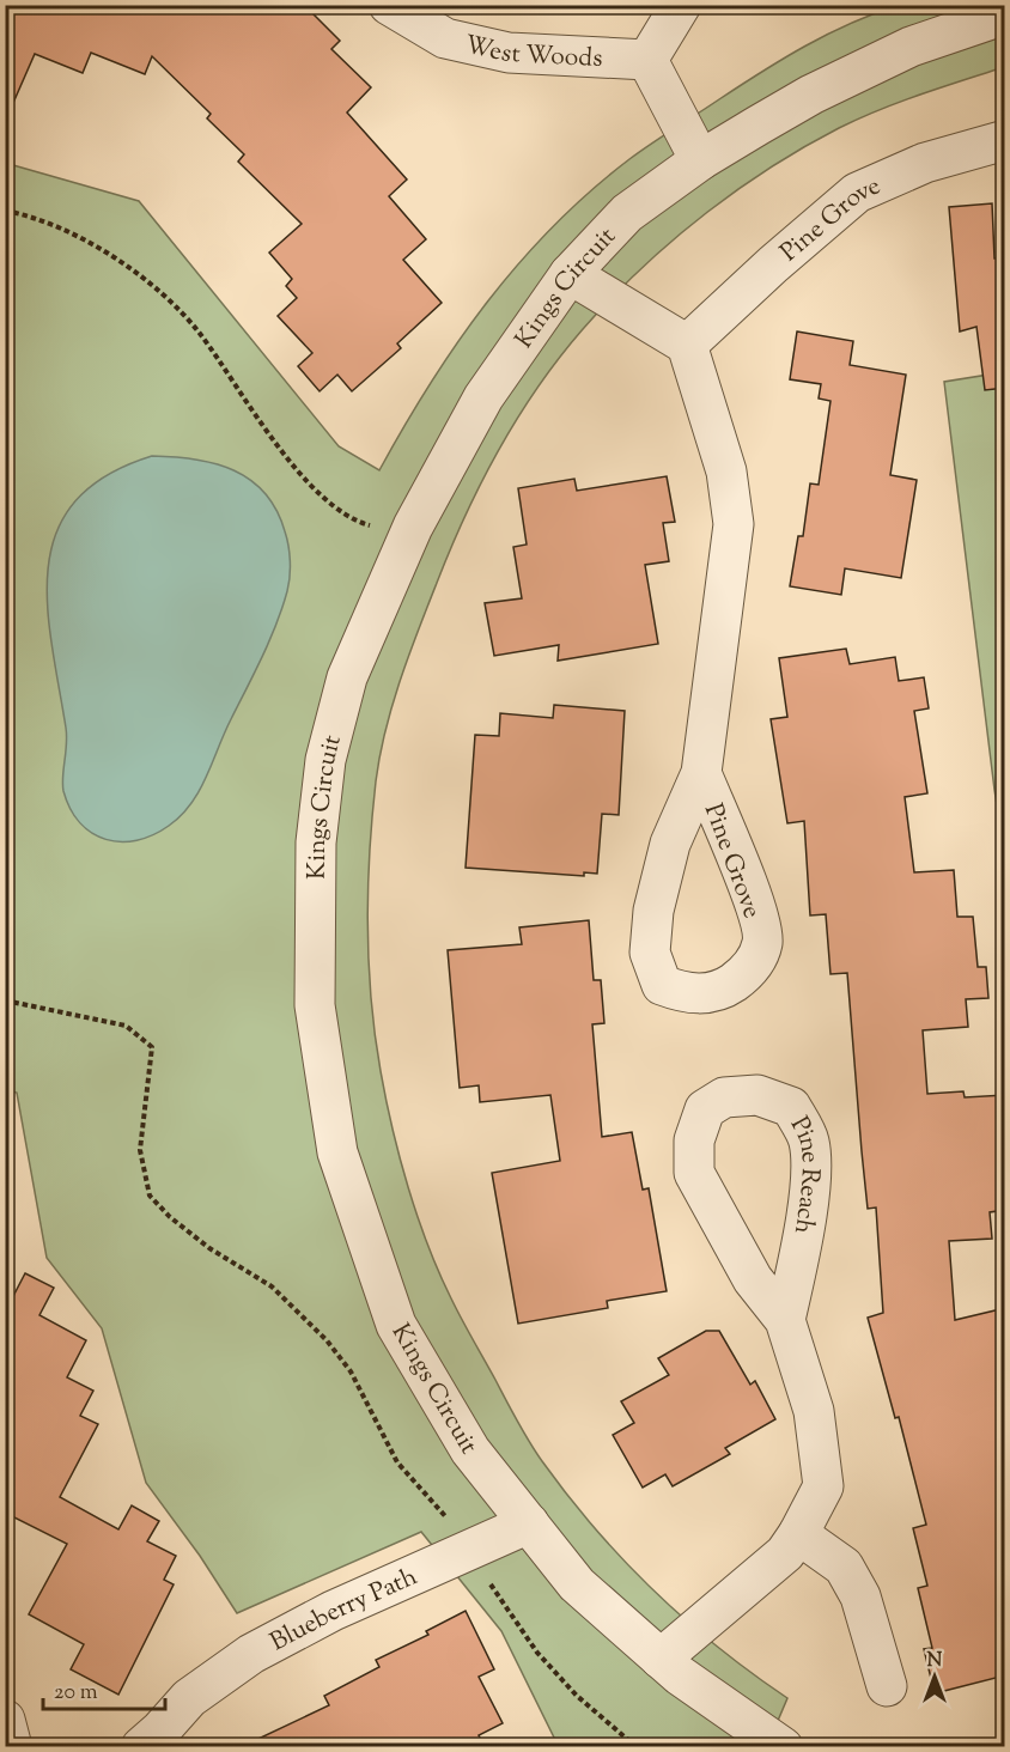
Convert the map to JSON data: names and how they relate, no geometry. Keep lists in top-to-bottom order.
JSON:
{
  "streets": {
    "street": [
      "West Woods",
      "Pine Grove",
      "Kings Circuit",
      "Pine Reach",
      "Blueberry Path"
    ]
  },
  "crossings": [
    ["Kings Circuit", "Pine Reach"],
    ["Kings Circuit", "Blueberry Path"]
  ],
  "scale_bar": "20 m",
  "north": "top"
}
